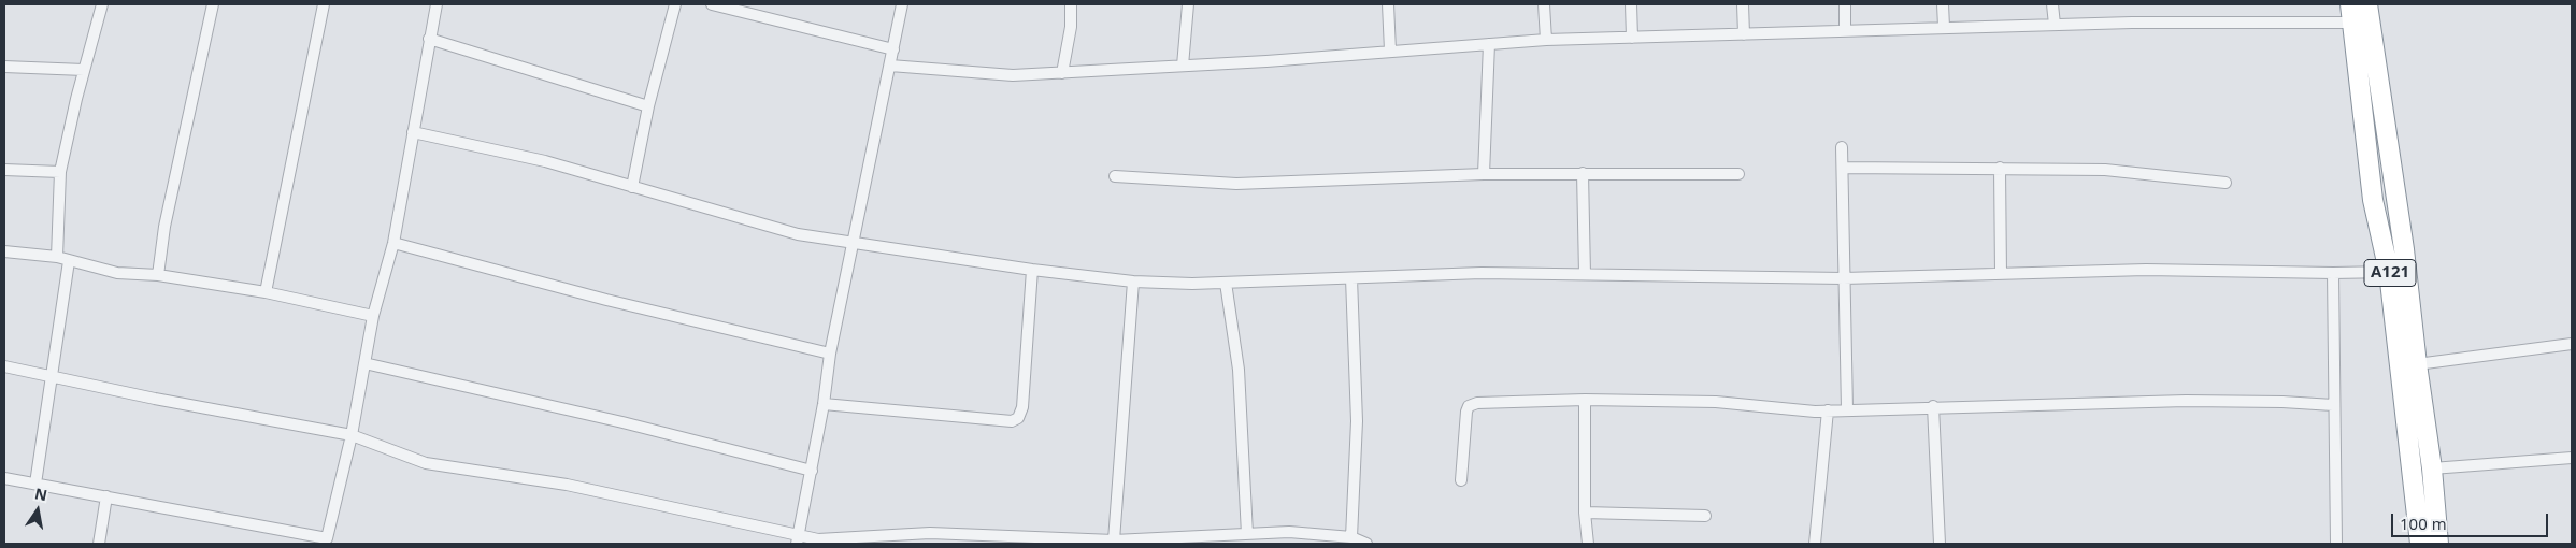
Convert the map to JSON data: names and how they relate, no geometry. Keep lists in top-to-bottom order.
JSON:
{
  "streets": {
    "highway": ["A121"]
  },
  "scale_bar": "100 m",
  "north": "top"
}
